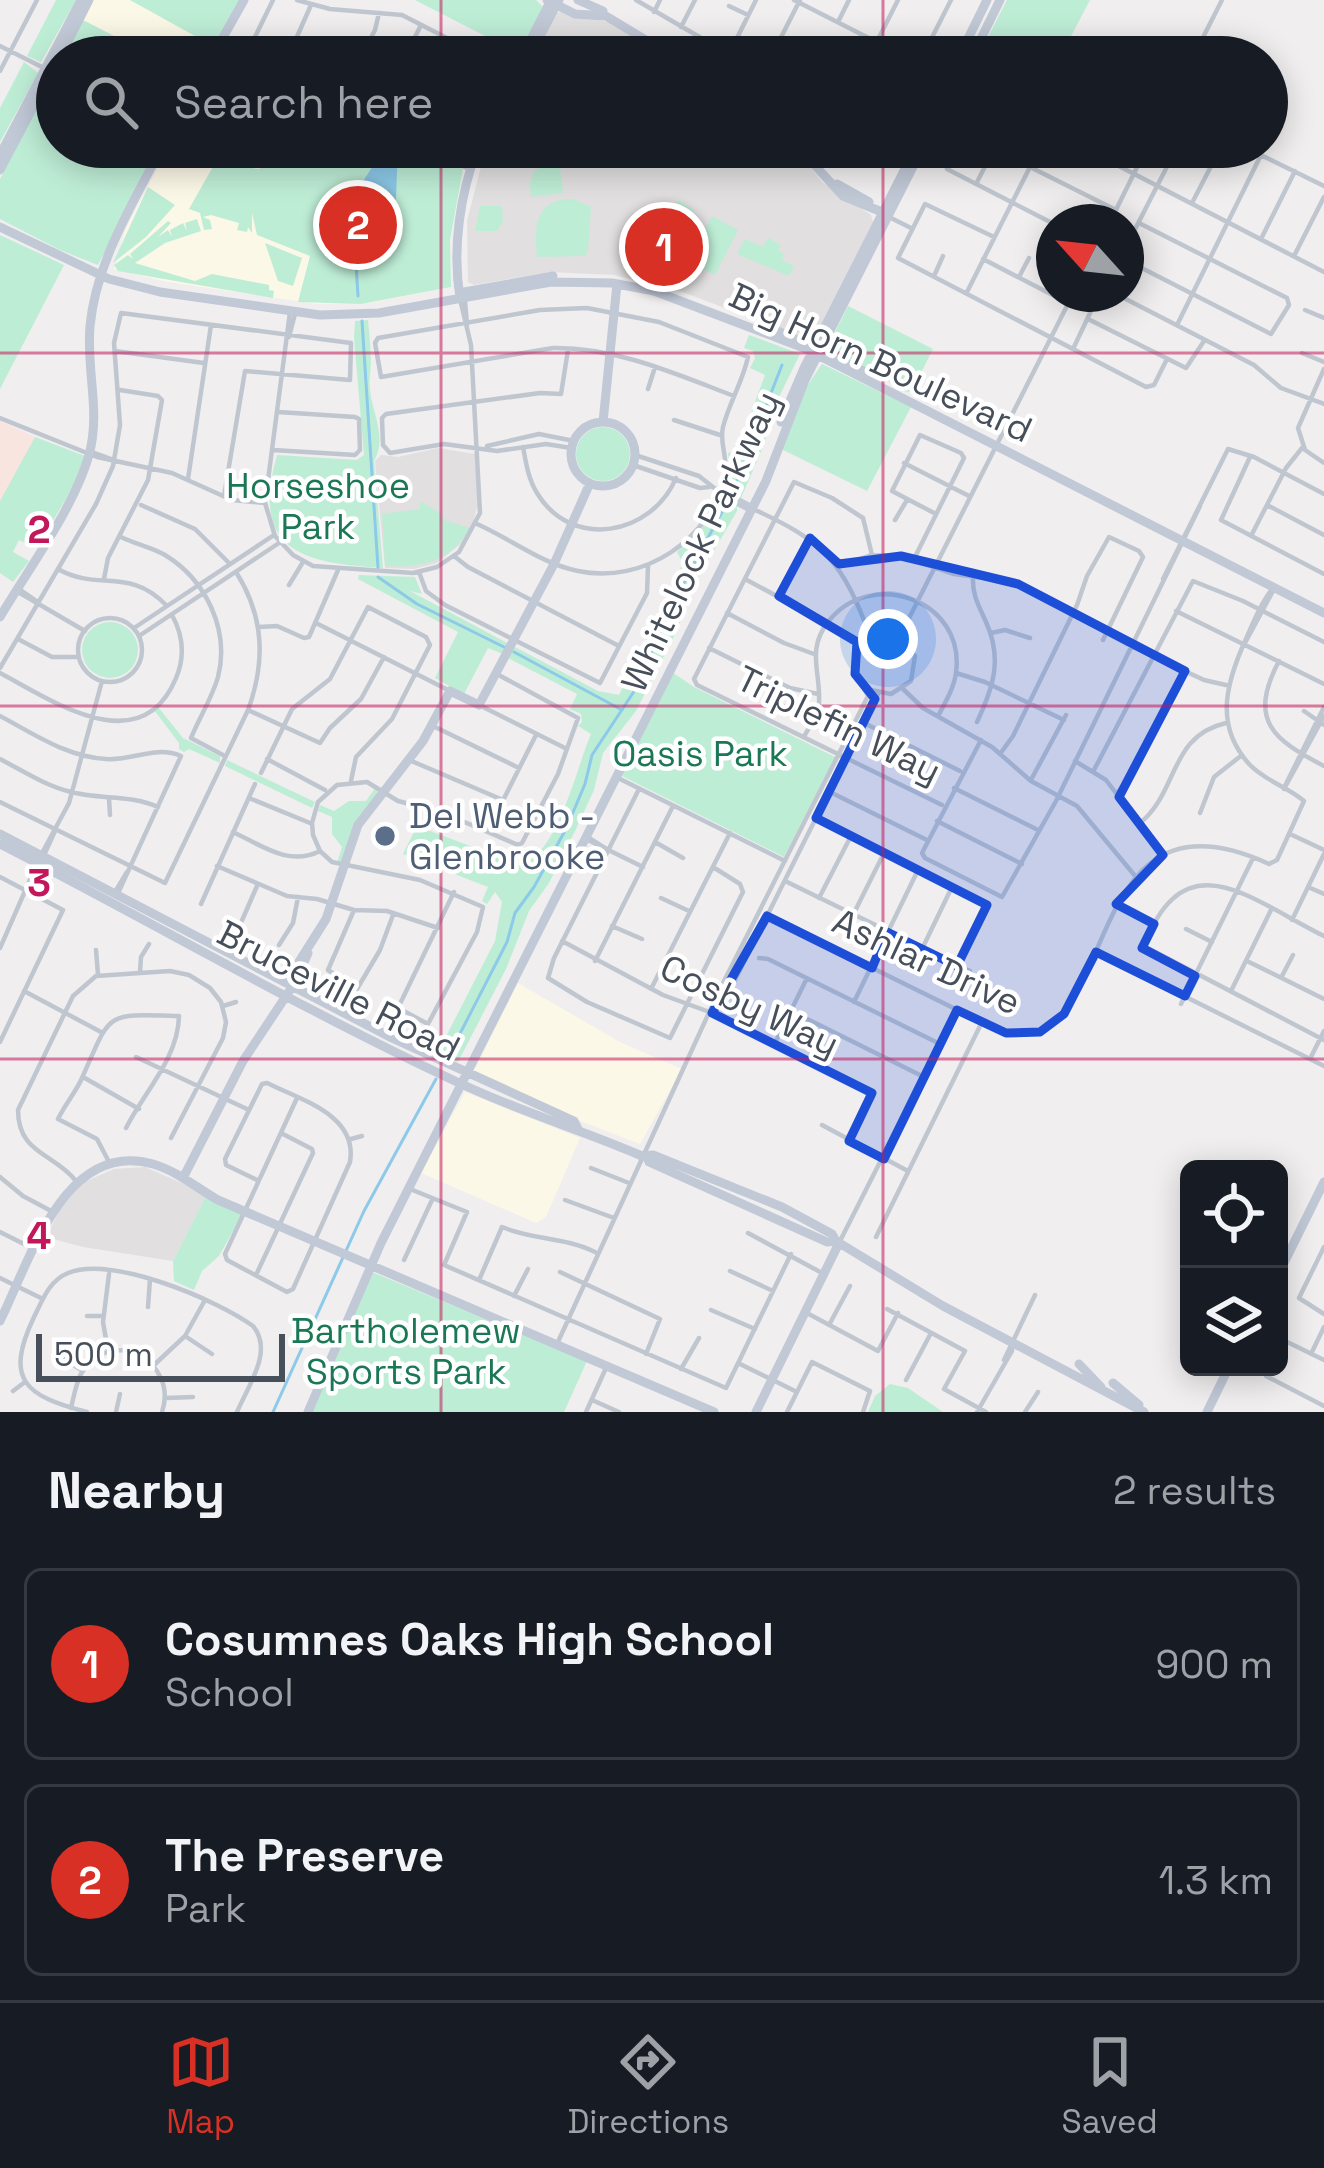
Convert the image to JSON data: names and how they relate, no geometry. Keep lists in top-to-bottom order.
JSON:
{
  "streets": {
    "main road": ["Big Horn Boulevard", "Whitelock Parkway", "Bruceville Road"],
    "street": ["Triplefin Way", "Ashlar Drive", "Cosby Way"]
  },
  "crossings": [
    ["Big Horn Boulevard", "Whitelock Parkway"],
    ["Whitelock Parkway", "Bruceville Road"]
  ],
  "parks": ["Horseshoe Park", "Oasis Park", "Bartholemew Sports Park"],
  "places": ["Del Webb - Glenbrooke"],
  "scale_bar": "500 m",
  "north": "top left",
  "page": {
    "search": "Search here",
    "pins": ["2", "1"],
    "scale": "500 m",
    "heading": ["Nearby", "2 results"],
    "list": [
      {
        "mark": "1",
        "name": "Cosumnes Oaks High School",
        "note": "School",
        "value": "900 m"
      },
      {
        "mark": "2",
        "name": "The Preserve",
        "note": "Park",
        "value": "1.3 km"
      }
    ],
    "nav": ["Map", "Directions", "Saved"]
  },
  "grid": {
    "rows": ["2", "3", "4"]
  }
}
